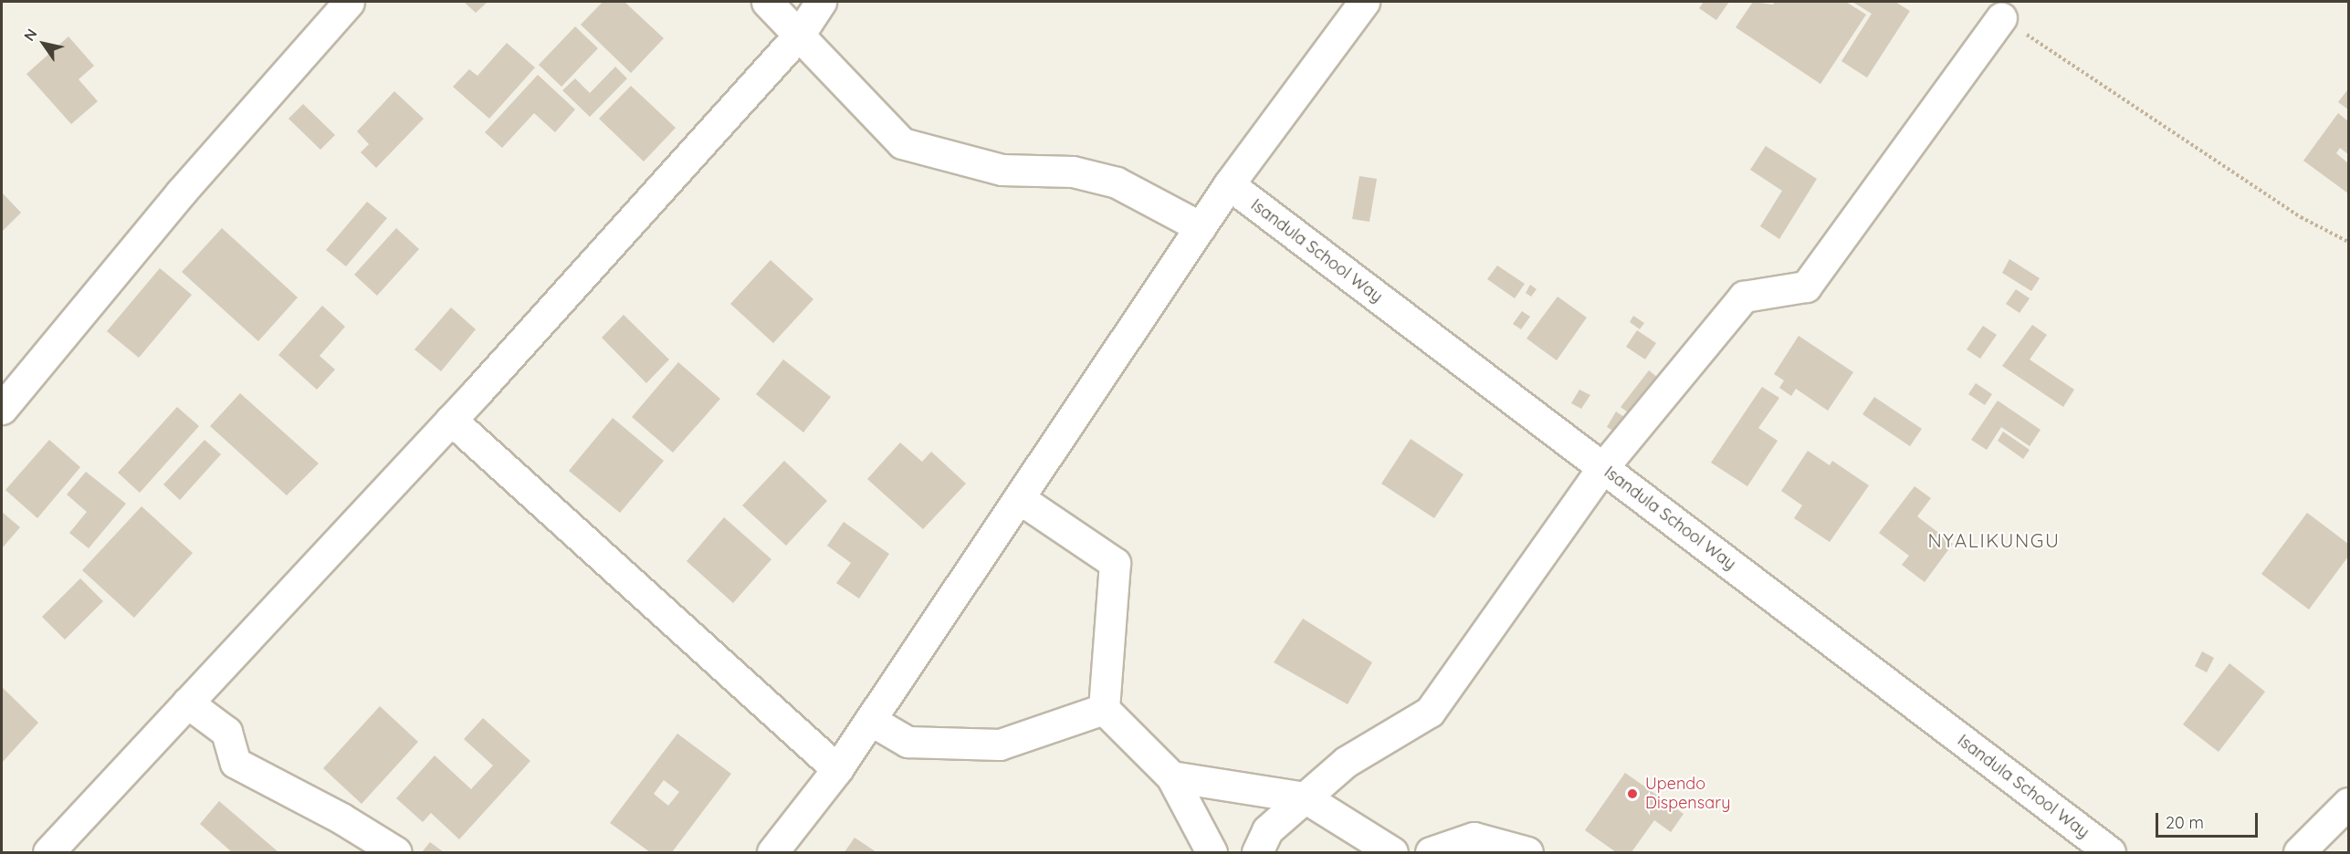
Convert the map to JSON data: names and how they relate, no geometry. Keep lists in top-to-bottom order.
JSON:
{
  "streets": {
    "street": ["Isandula School Way"]
  },
  "districts": ["NYALIKUNGU"],
  "places": ["Upendo Dispensary"],
  "scale_bar": "20 m",
  "north": "top left"
}
